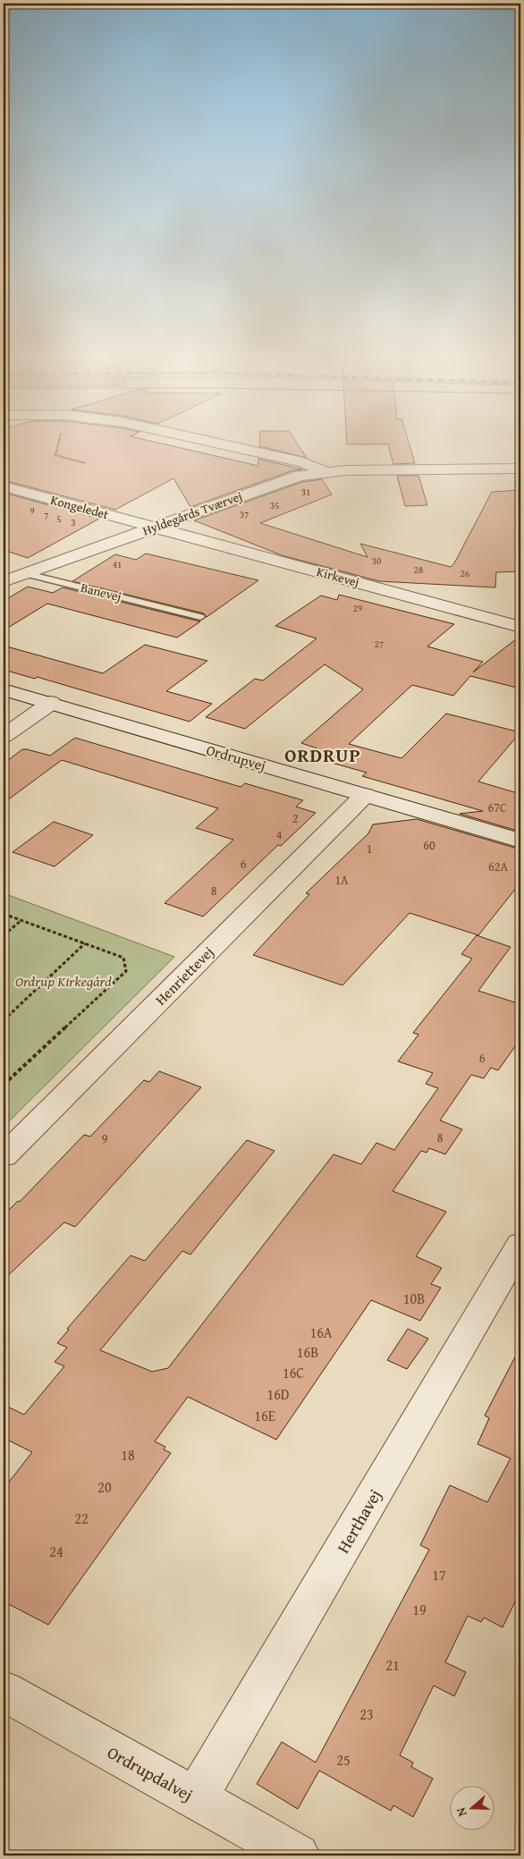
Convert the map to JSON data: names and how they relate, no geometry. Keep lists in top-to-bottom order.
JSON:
{
  "streets": {
    "street": [
      "Kongeledet",
      "Hyldegårds Tværvej",
      "Kirkevej",
      "Banevej",
      "Ordrupvej",
      "Henriettevej",
      "Herthavej",
      "Ordrupdalvej"
    ]
  },
  "crossings": [
    ["Kongeledet", "Hyldegårds Tværvej"],
    ["Kongeledet", "Kirkevej"],
    ["Hyldegårds Tværvej", "Kirkevej"],
    ["Hyldegårds Tværvej", "Banevej"],
    ["Ordrupvej", "Henriettevej"],
    ["Herthavej", "Ordrupdalvej"]
  ],
  "districts": ["ORDRUP"],
  "parks": ["Ordrup Kirkegård"],
  "house_numbers": [
    "31",
    "35",
    "9",
    "37",
    "7",
    "5",
    "3",
    "30",
    "41",
    "28",
    "26",
    "29",
    "27",
    "67C",
    "2",
    "4",
    "60",
    "1",
    "6",
    "62A",
    "1A",
    "8",
    "6",
    "8",
    "9",
    "10B",
    "16A",
    "16B",
    "16C",
    "16D",
    "16E",
    "18",
    "20",
    "22",
    "24",
    "17",
    "19",
    "21",
    "23",
    "25"
  ],
  "north": "left"
}
